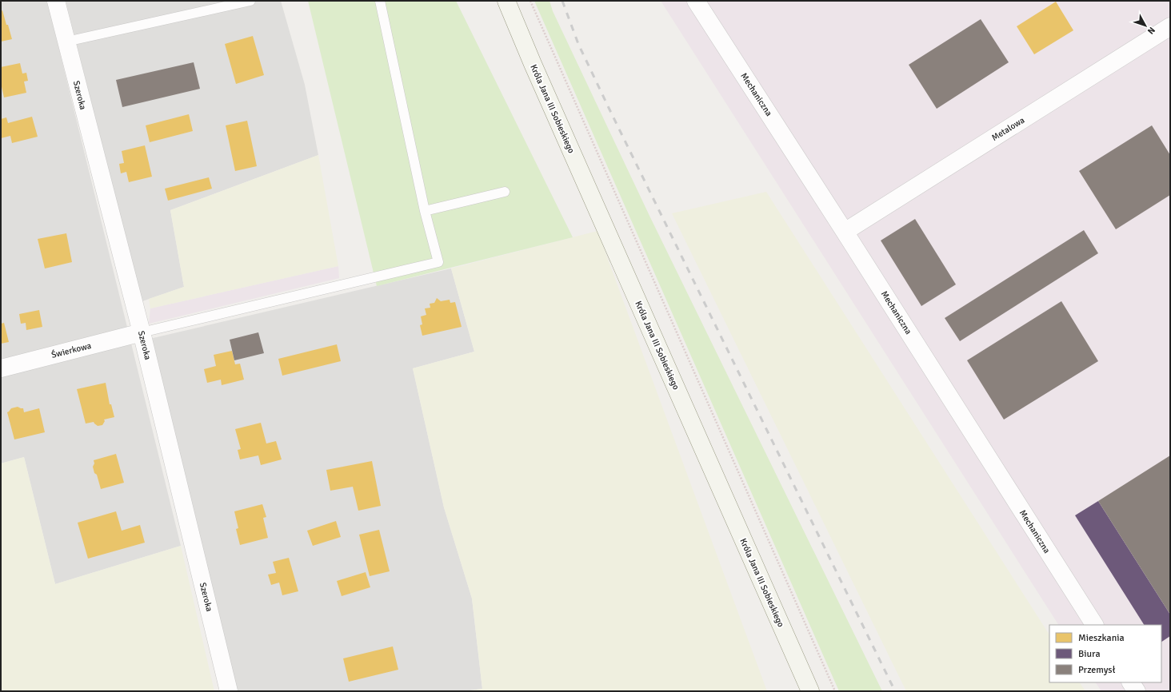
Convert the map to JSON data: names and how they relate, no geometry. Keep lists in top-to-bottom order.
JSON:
{
  "streets": {
    "main road": ["Króla Jana III Sobieskiego"],
    "street": [
      "Mechaniczna",
      "Szeroka",
      "Metalowa",
      "Świerkowa"
    ]
  },
  "crossings": [
    ["Mechaniczna", "Metalowa"],
    ["Szeroka", "Świerkowa"]
  ],
  "legend": ["Mieszkania", "Biura", "Przemysł"],
  "north": "bottom right"
}
